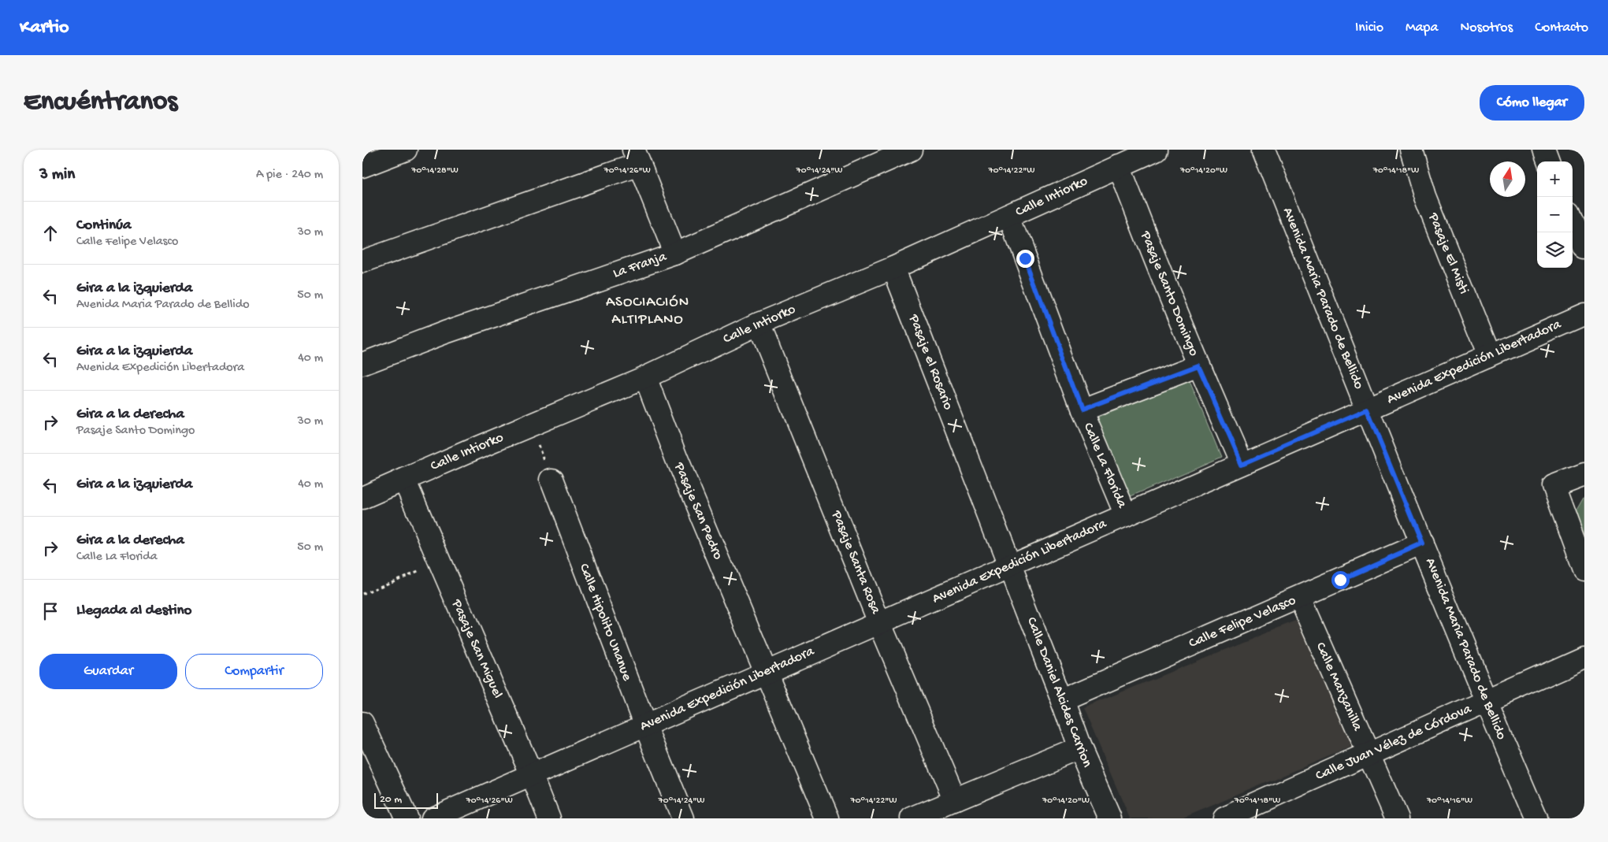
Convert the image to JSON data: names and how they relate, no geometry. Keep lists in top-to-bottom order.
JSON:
{
  "streets": {
    "street": [
      "Calle Intiorko",
      "Pasaje El Misti",
      "La Franja",
      "Pasaje Santo Domingo",
      "Avenida Maria Parado de Bellido",
      "Pasaje el Rosario",
      "Avenida Expedición Libertadora",
      "Calle La Florida",
      "Pasaje San Pedro",
      "Pasaje Santa Rosa",
      "Calle Hipolito Unanue",
      "Calle Felipe Velasco",
      "Pasaje San Miguel",
      "Calle Manzanilla",
      "Calle Daniel Alcides Carrion",
      "Calle Juan Vélez de Córdova"
    ]
  },
  "crossings": [
    ["Calle Intiorko", "Pasaje Santo Domingo"],
    ["Calle Intiorko", "Pasaje el Rosario"],
    ["Calle Intiorko", "Calle La Florida"],
    ["Calle Intiorko", "Pasaje San Pedro"],
    ["Calle Intiorko", "Pasaje Santa Rosa"],
    ["Calle Intiorko", "Pasaje San Miguel"],
    ["Pasaje El Misti", "Avenida Expedición Libertadora"],
    ["Pasaje Santo Domingo", "Avenida Expedición Libertadora"],
    ["Avenida Maria Parado de Bellido", "Avenida Expedición Libertadora"],
    ["Avenida Maria Parado de Bellido", "Calle Felipe Velasco"],
    ["Avenida Maria Parado de Bellido", "Calle Juan Vélez de Córdova"],
    ["Pasaje el Rosario", "Avenida Expedición Libertadora"],
    ["Pasaje el Rosario", "Calle Daniel Alcides Carrion"],
    ["Avenida Expedición Libertadora", "Calle La Florida"],
    ["Avenida Expedición Libertadora", "Pasaje San Pedro"],
    ["Avenida Expedición Libertadora", "Pasaje Santa Rosa"],
    ["Avenida Expedición Libertadora", "Calle Hipolito Unanue"],
    ["Avenida Expedición Libertadora", "Pasaje San Miguel"],
    ["Avenida Expedición Libertadora", "Calle Daniel Alcides Carrion"],
    ["Calle Felipe Velasco", "Calle Manzanilla"],
    ["Calle Felipe Velasco", "Calle Daniel Alcides Carrion"],
    ["Calle Manzanilla", "Calle Juan Vélez de Córdova"]
  ],
  "districts": ["ASOCIACIÓN ALTIPLANO"],
  "scale_bar": "20 m",
  "north": "top",
  "page": {
    "header": "Kartio",
    "nav": [
      "Inicio",
      "Mapa",
      "Nosotros",
      "Contacto"
    ],
    "buttons": [
      "Cómo llegar",
      ["Guardar", "Compartir"]
    ],
    "title": "Encuéntranos",
    "heading": ["3 min", "A pie · 240 m"],
    "map_buttons": ["+", "−"],
    "list": [
      ["Continúa", "Calle Felipe Velasco", "30 m"],
      ["Gira a la izquierda", "Avenida Maria Parado de Bellido", "50 m"],
      ["Gira a la izquierda", "Avenida Expedición Libertadora", "40 m"],
      ["Gira a la derecha", "Pasaje Santo Domingo", "30 m"],
      ["Gira a la izquierda", "40 m"],
      ["Gira a la derecha", "Calle La Florida", "50 m"],
      "Llegada al destino"
    ],
    "scale": "20 m"
  },
  "coordinates": [
    "70°14'28\"W",
    "70°14'26\"W",
    "70°14'24\"W",
    "70°14'22\"W",
    "70°14'20\"W",
    "70°14'18\"W",
    "70°14'16\"W"
  ]
}
